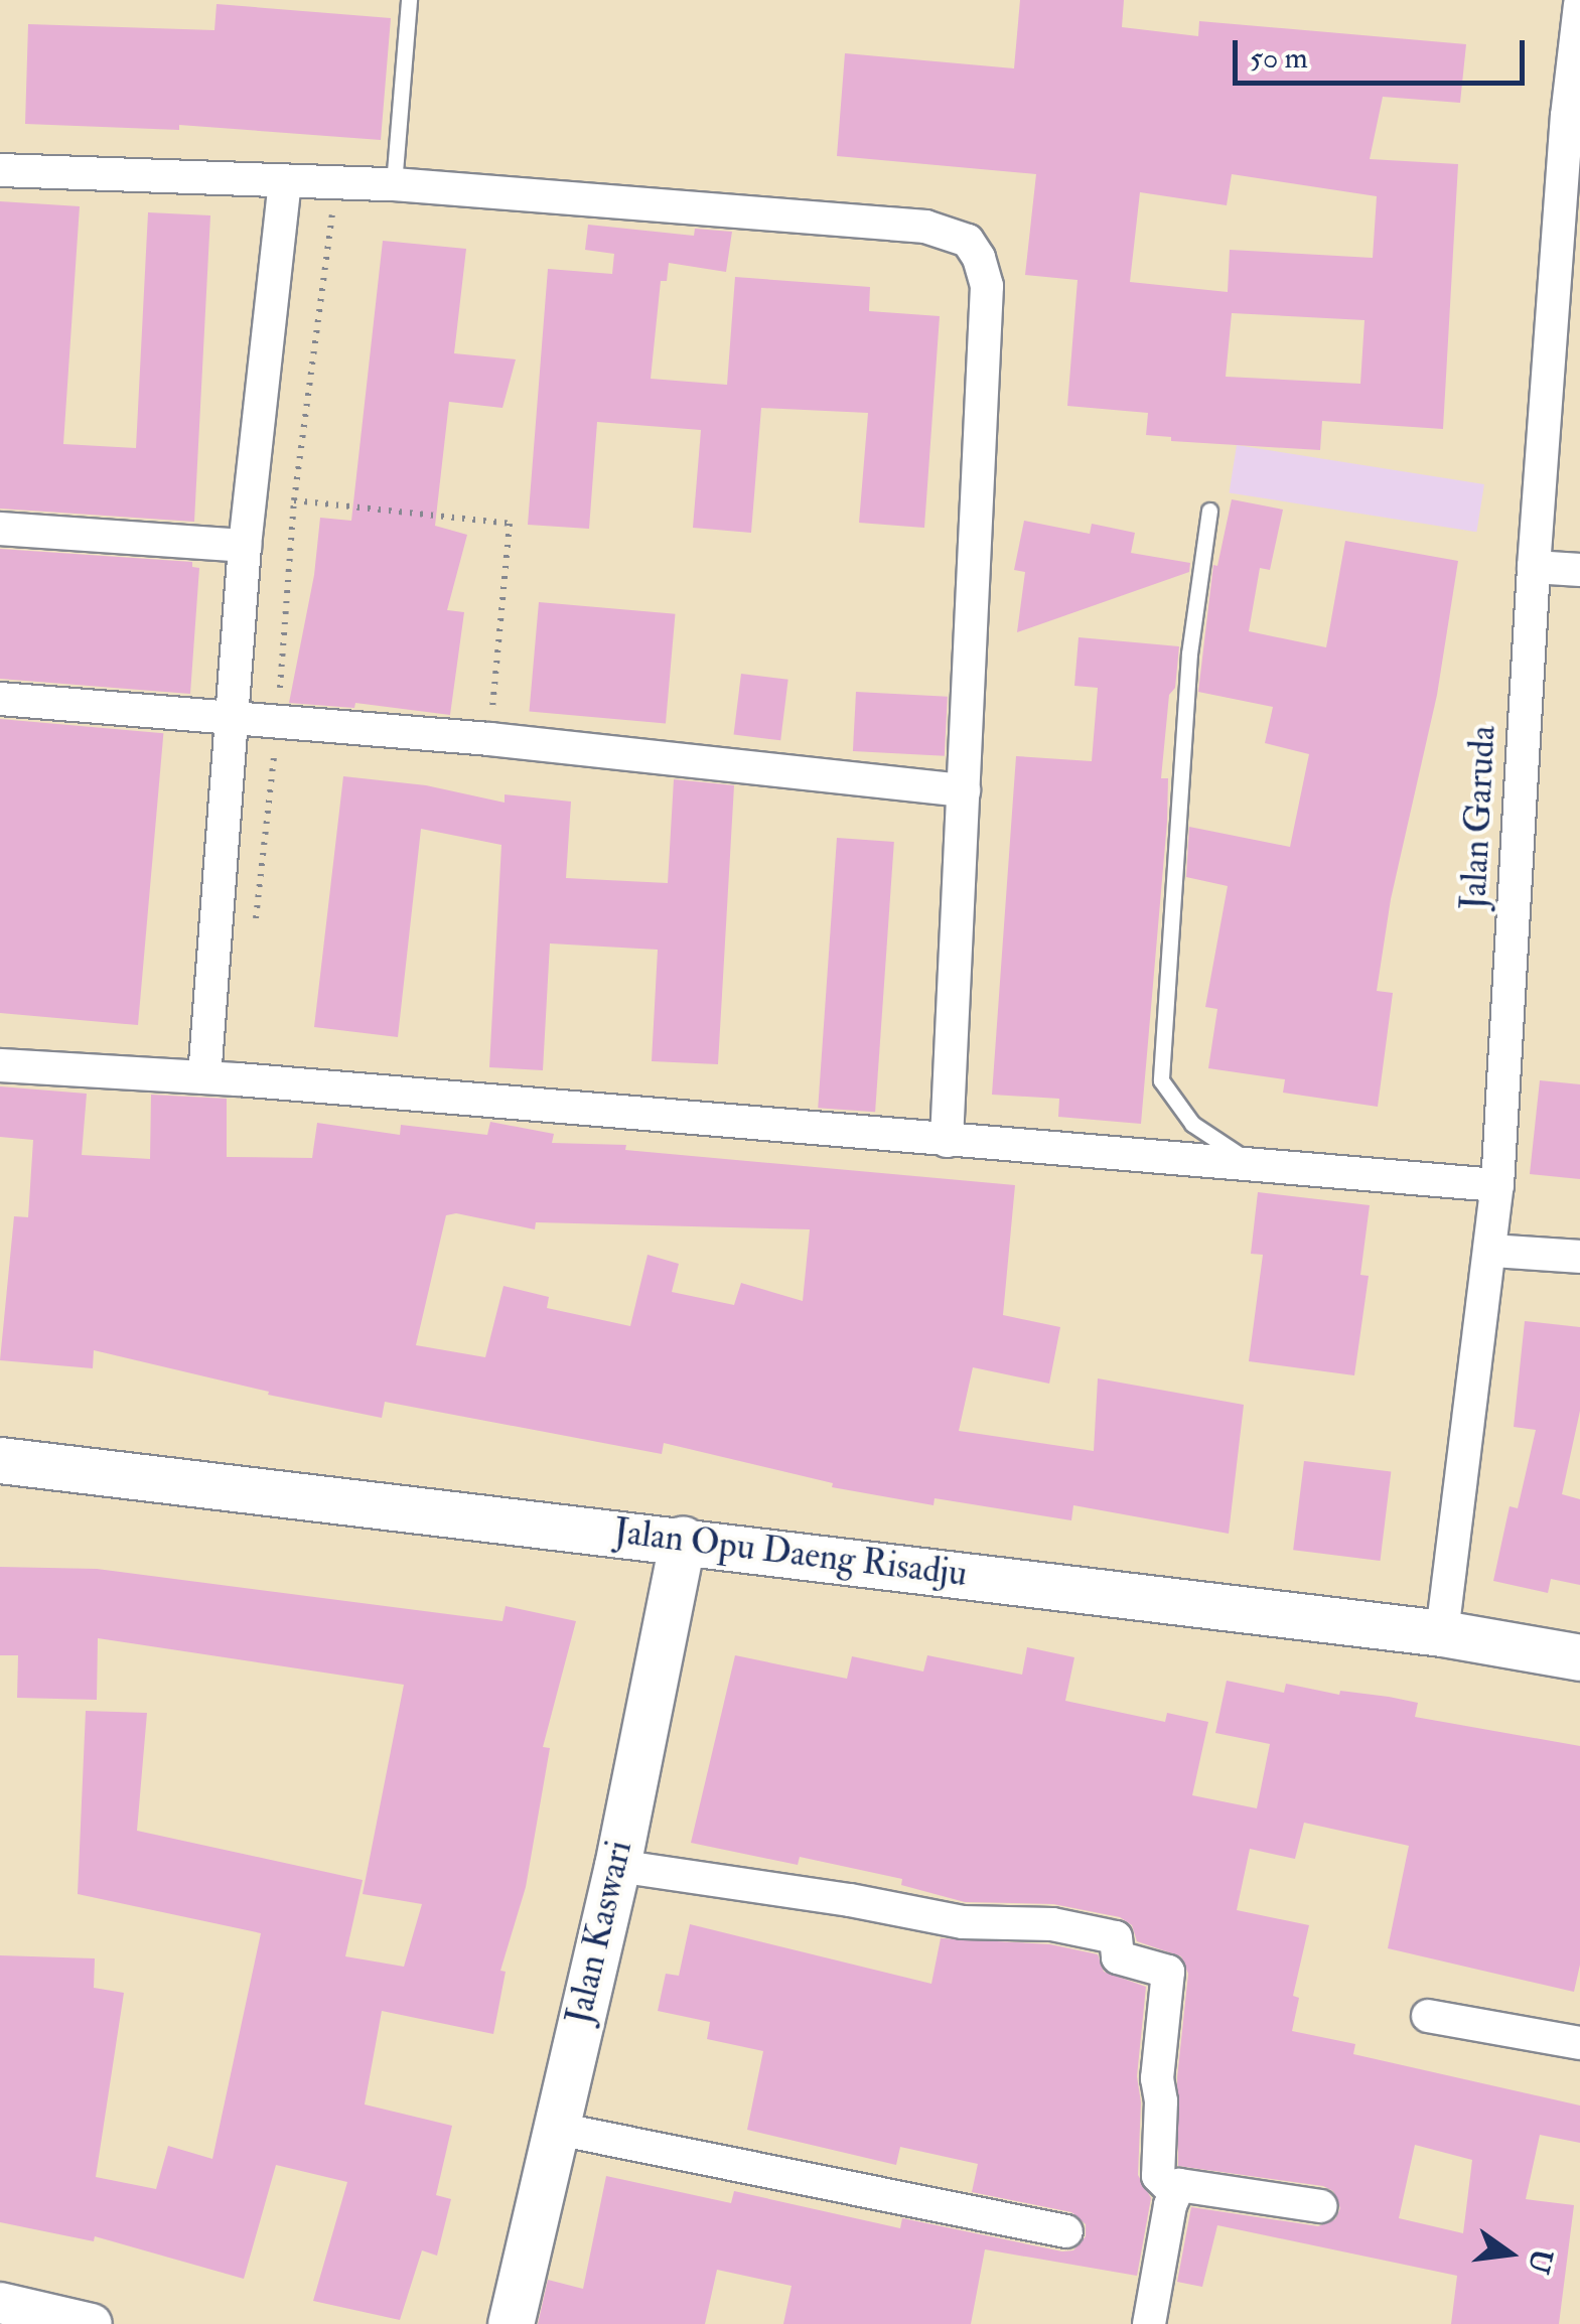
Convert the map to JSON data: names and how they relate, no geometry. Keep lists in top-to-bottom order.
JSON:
{
  "streets": {
    "main road": ["Jalan Opu Daeng Risadju", "Jalan Kaswari"],
    "street": ["Jalan Garuda"]
  },
  "crossings": [
    ["Jalan Garuda", "Jalan Opu Daeng Risadju"],
    ["Jalan Opu Daeng Risadju", "Jalan Kaswari"]
  ],
  "scale_bar": "50 m",
  "north": "right"
}
